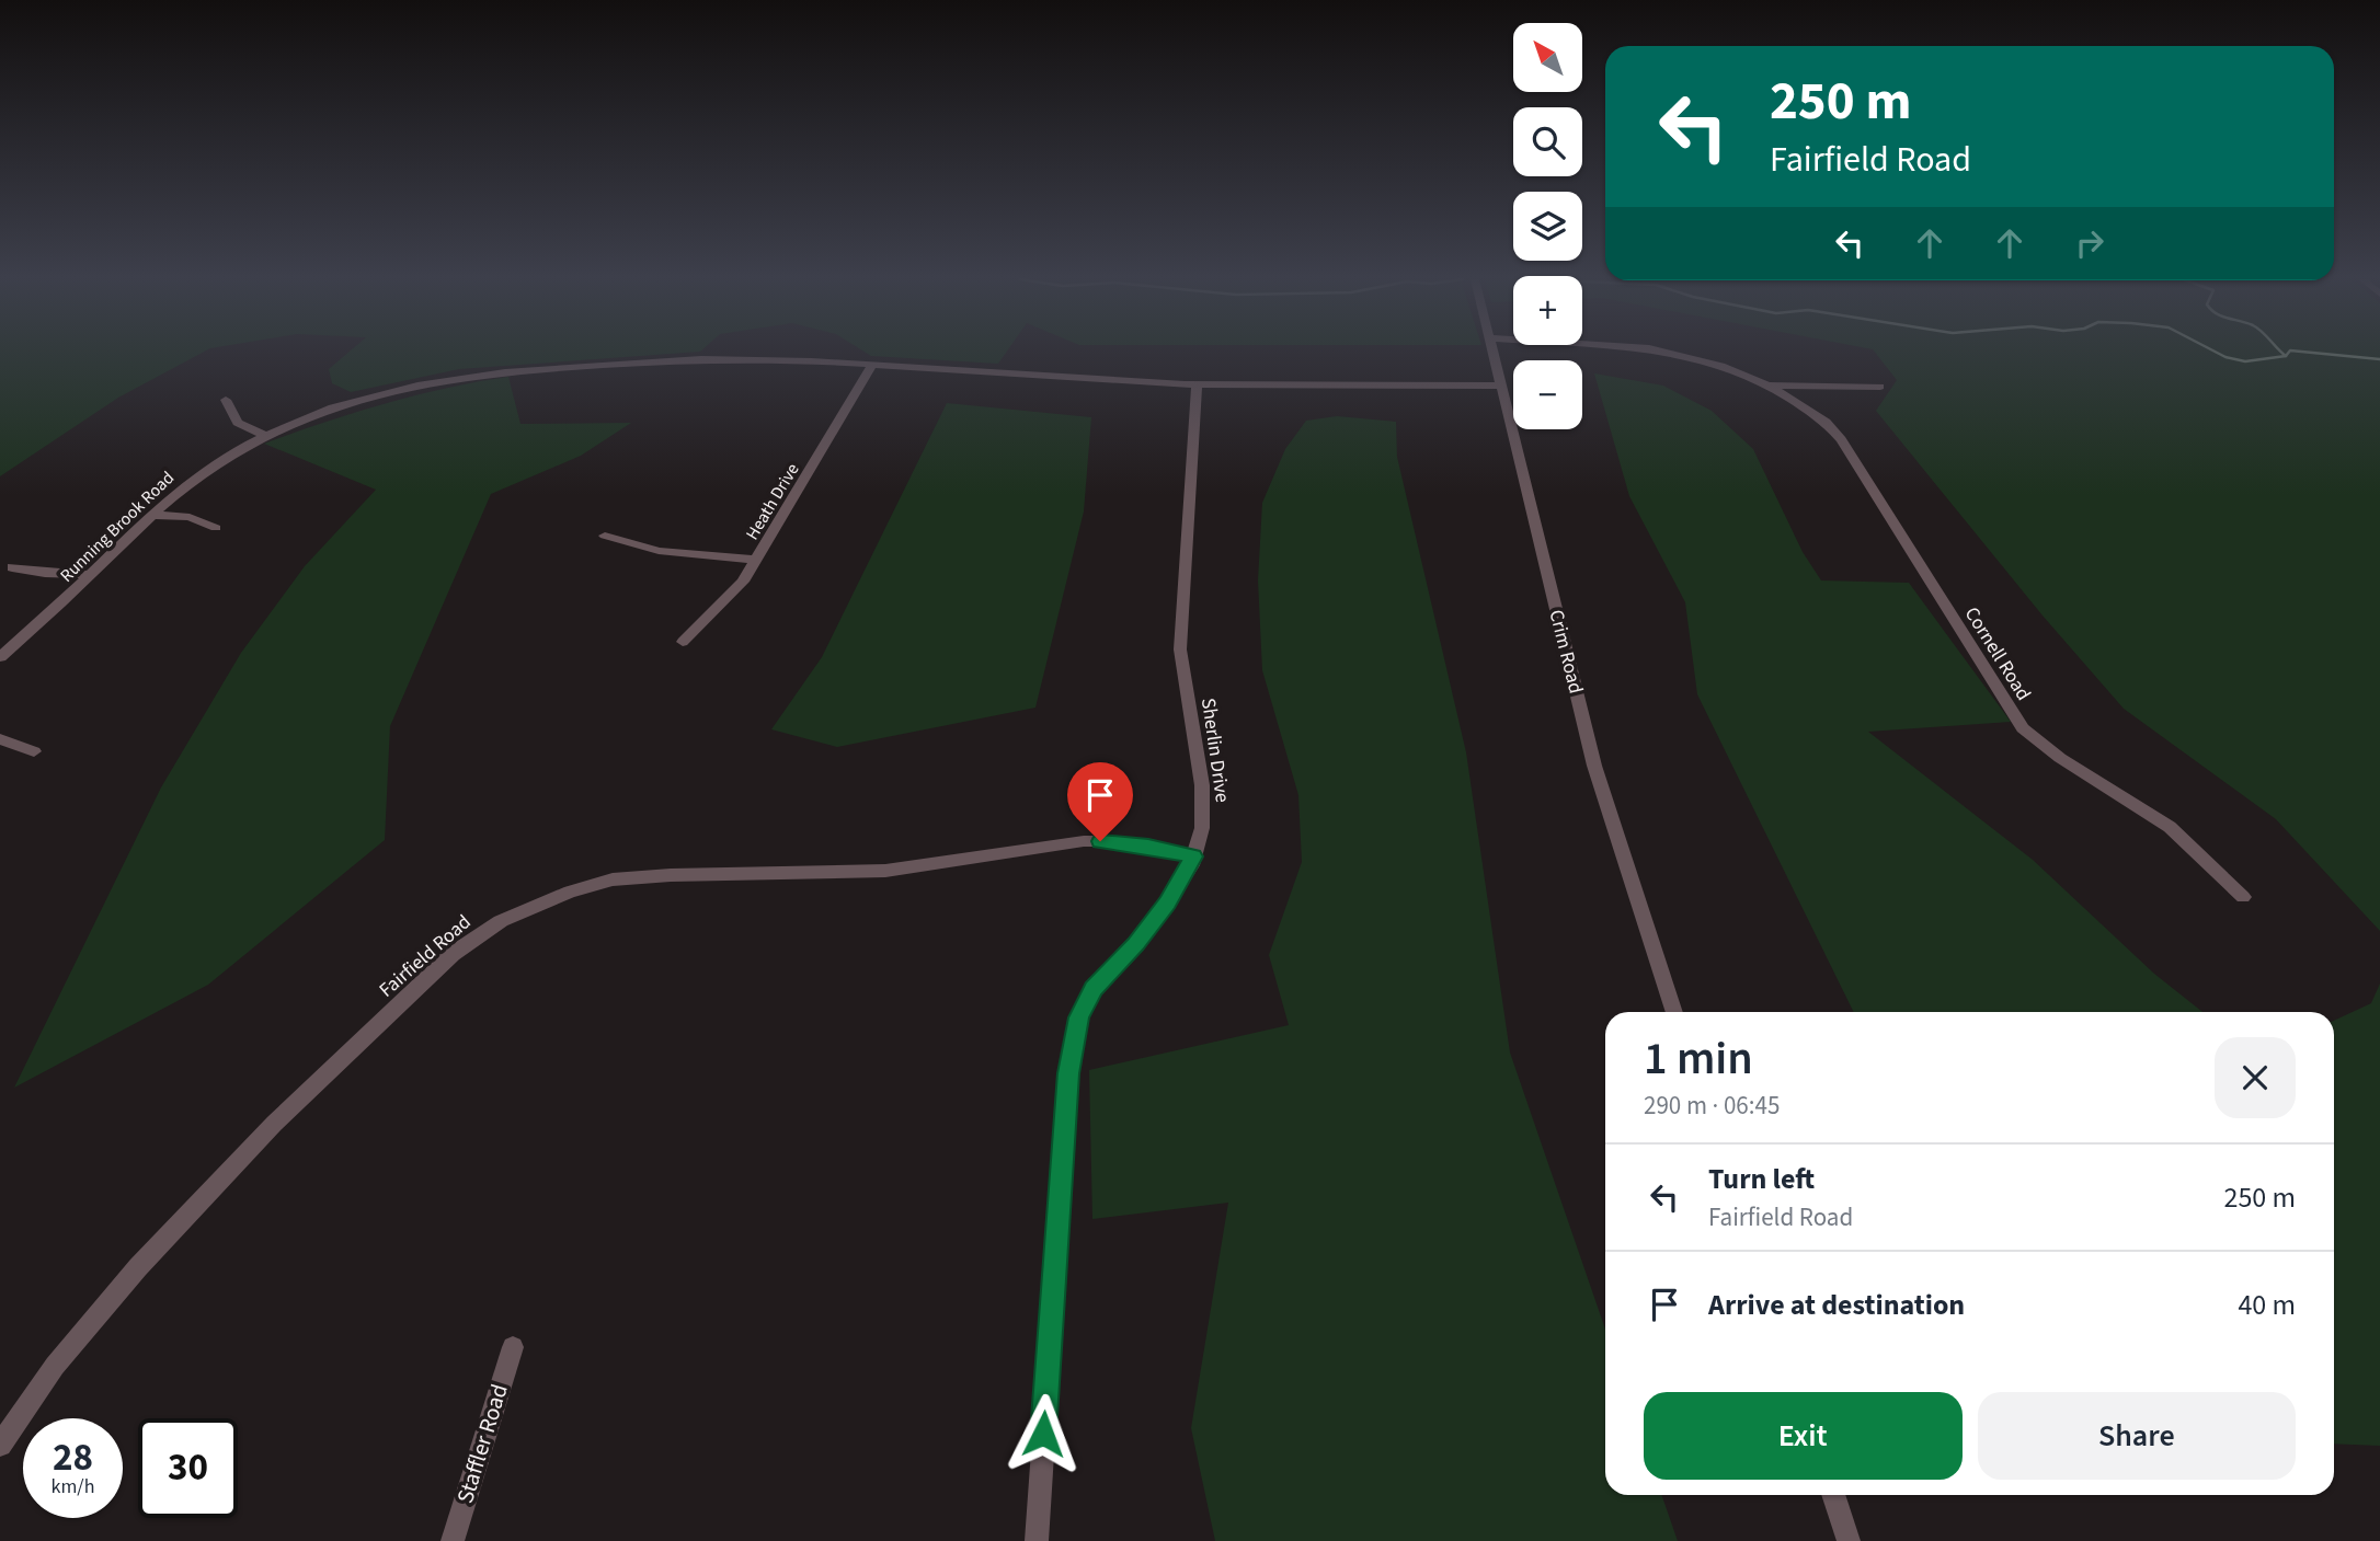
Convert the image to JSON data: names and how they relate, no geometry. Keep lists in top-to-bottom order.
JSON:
{
  "streets": {
    "street": [
      "Heath Drive",
      "Running Brook Road",
      "Crim Road",
      "Cornell Road",
      "Sherlin Drive",
      "Fairfield Road",
      "Staffler Road"
    ]
  },
  "crossings": [
    ["Heath Drive", "Running Brook Road"],
    ["Running Brook Road", "Crim Road"],
    ["Running Brook Road", "Sherlin Drive"],
    ["Sherlin Drive", "Fairfield Road"]
  ],
  "north": "top left",
  "page": {
    "map_buttons": ["+", "−"],
    "turn": ["250 m", "Fairfield Road"],
    "heading": ["1 min", "290 m · 06:45"],
    "list": [
      {
        "name": "Turn left",
        "note": "Fairfield Road",
        "value": "250 m"
      },
      {
        "name": "Arrive at destination",
        "value": "40 m"
      }
    ],
    "buttons": ["Exit", "Share"],
    "speed": "28 km/h",
    "limit": "30"
  }
}
